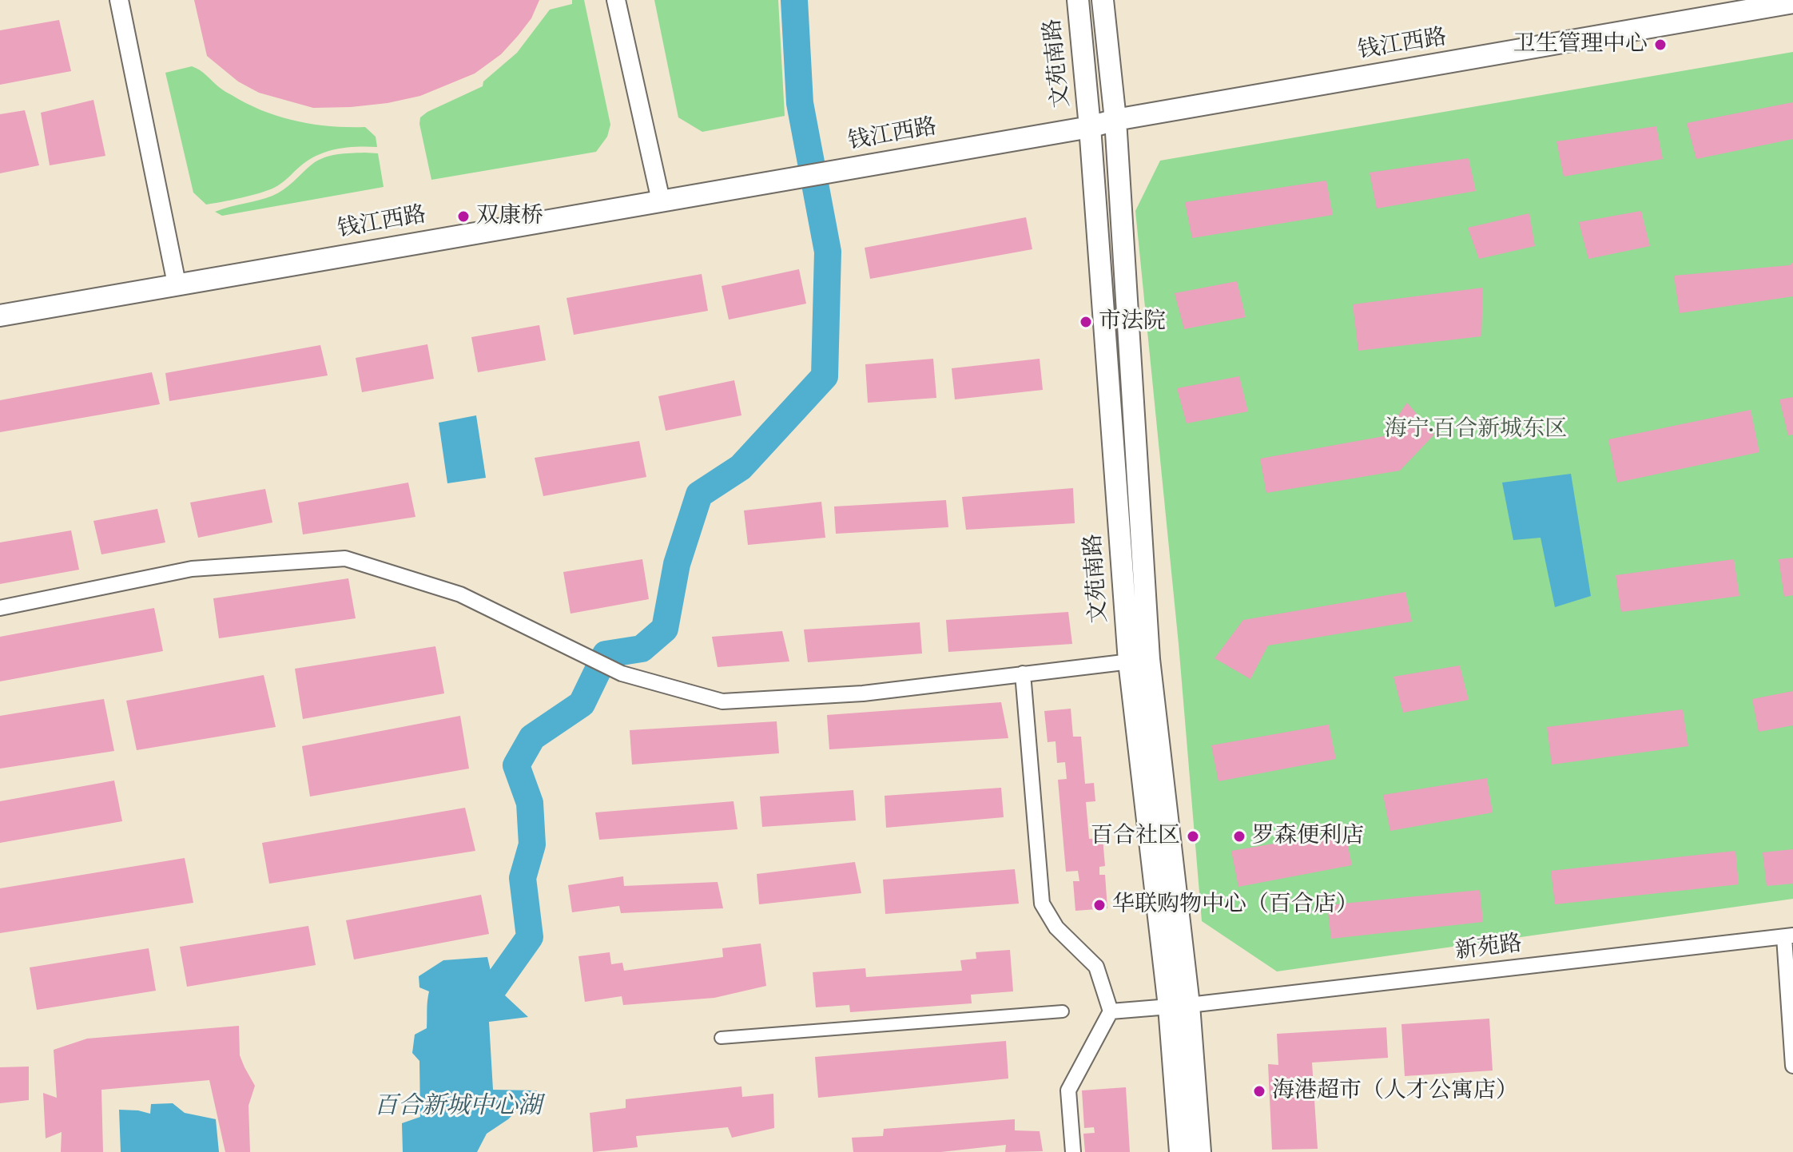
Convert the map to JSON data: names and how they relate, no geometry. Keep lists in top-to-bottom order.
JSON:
{
  "streets": {
    "main road": ["钱江西路", "文苑南路"],
    "street": ["新苑路"]
  },
  "crossings": [
    ["钱江西路", "文苑南路"],
    ["文苑南路", "新苑路"]
  ],
  "water": ["百合新城中心湖"],
  "parks": ["海宁·百合新城东区"],
  "places": [
    "卫生管理中心",
    "双康桥",
    "市法院",
    "百合社区",
    "罗森便利店",
    "华联购物中心（百合店）",
    "海港超市（人才公寓店）"
  ]
}
